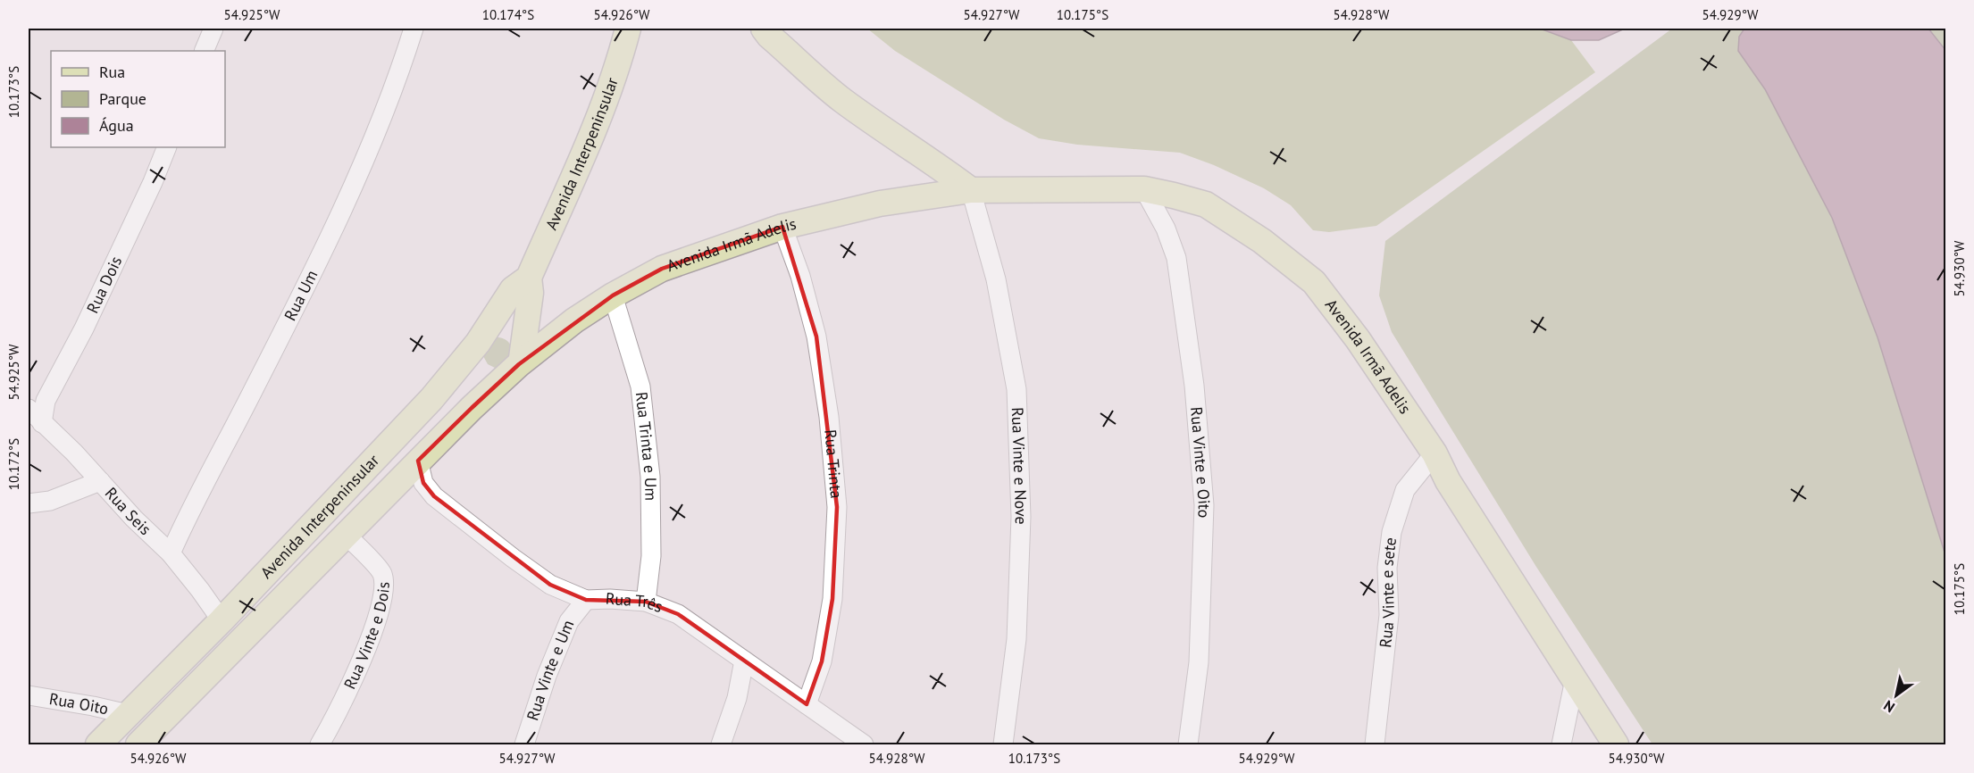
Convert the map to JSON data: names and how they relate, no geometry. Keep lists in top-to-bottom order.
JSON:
{
  "streets": {
    "street": [
      "Avenida Interpeninsular",
      "Avenida Irmã Adelis",
      "Rua Dois",
      "Rua Um",
      "Rua Trinta e Um",
      "Rua Vinte e Oito",
      "Rua Trinta",
      "Rua Vinte e Nove",
      "Rua Seis",
      "Rua Vinte e sete",
      "Rua Três",
      "Rua Vinte e Dois",
      "Rua Vinte e Um",
      "Rua Oito"
    ]
  },
  "crossings": [
    ["Avenida Interpeninsular", "Avenida Irmã Adelis"],
    ["Avenida Interpeninsular", "Rua Seis"],
    ["Avenida Interpeninsular", "Rua Três"],
    ["Avenida Interpeninsular", "Rua Vinte e Dois"],
    ["Avenida Interpeninsular", "Rua Oito"],
    ["Avenida Irmã Adelis", "Rua Trinta e Um"],
    ["Avenida Irmã Adelis", "Rua Vinte e Oito"],
    ["Avenida Irmã Adelis", "Rua Trinta"],
    ["Avenida Irmã Adelis", "Rua Vinte e Nove"],
    ["Avenida Irmã Adelis", "Rua Vinte e sete"],
    ["Rua Dois", "Rua Seis"],
    ["Rua Um", "Rua Seis"],
    ["Rua Trinta e Um", "Rua Três"],
    ["Rua Trinta", "Rua Três"],
    ["Rua Três", "Rua Vinte e Um"]
  ],
  "legend": ["Rua", "Parque", "Água"],
  "north": "bottom left",
  "coordinates": [
    "54.925°W",
    "10.174°S",
    "54.926°W",
    "54.927°W",
    "10.175°S",
    "54.928°W",
    "54.929°W",
    "10.173°S",
    "54.930°W",
    "10.172°S"
  ]
}
